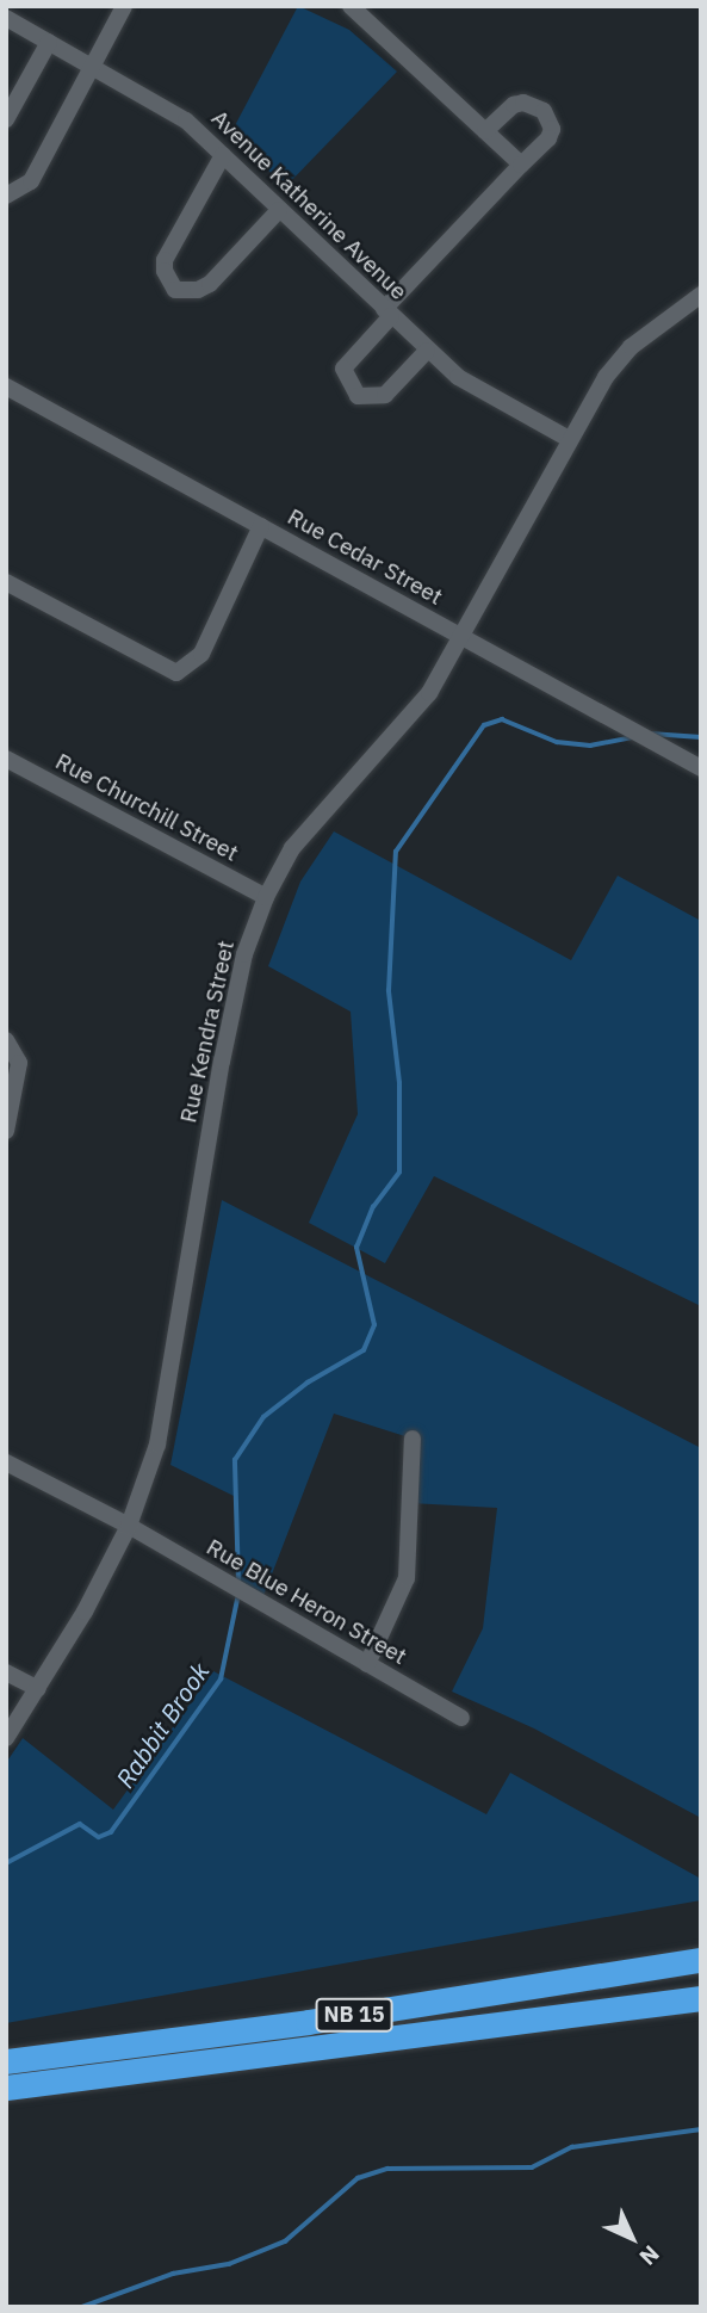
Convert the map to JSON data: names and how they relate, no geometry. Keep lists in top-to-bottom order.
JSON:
{
  "streets": {
    "highway": ["NB 15"],
    "street": [
      "Avenue Katherine Avenue",
      "Rue Cedar Street",
      "Rue Churchill Street",
      "Rue Kendra Street",
      "Rue Blue Heron Street"
    ]
  },
  "crossings": [
    ["Avenue Katherine Avenue", "Rue Kendra Street"],
    ["Rue Cedar Street", "Rue Kendra Street"],
    ["Rue Churchill Street", "Rue Kendra Street"],
    ["Rue Kendra Street", "Rue Blue Heron Street"]
  ],
  "water": ["Rabbit Brook"],
  "north": "bottom right"
}
